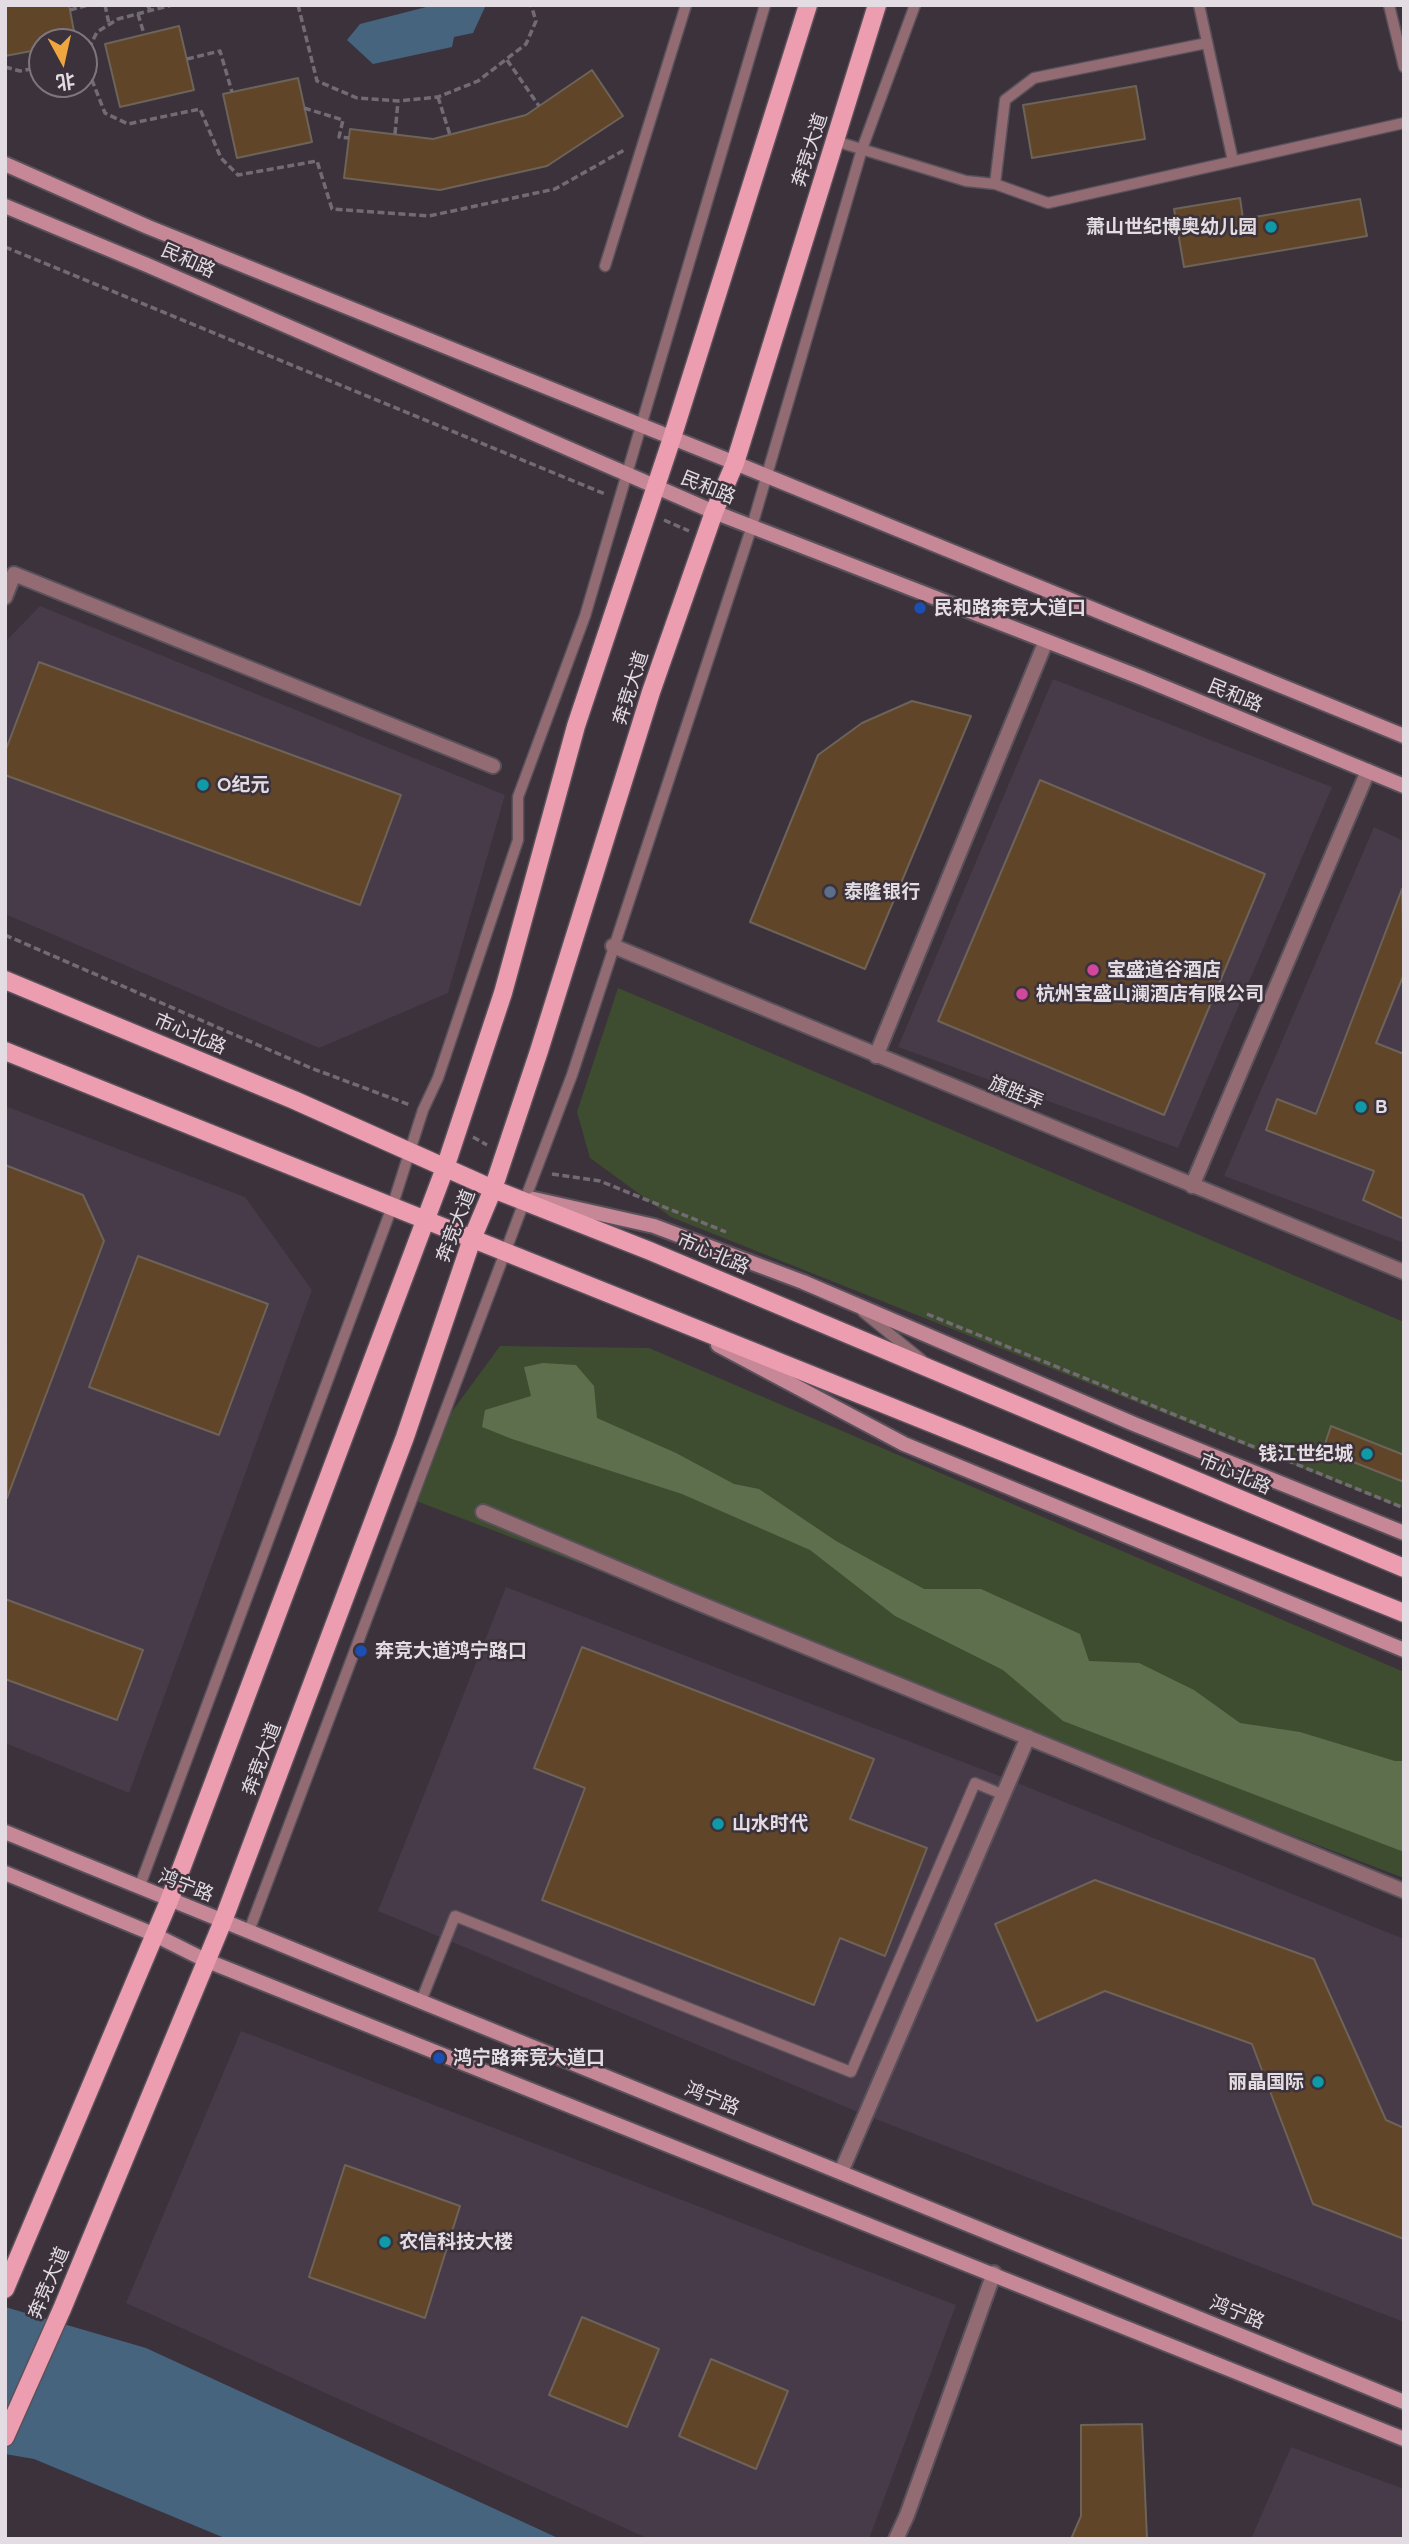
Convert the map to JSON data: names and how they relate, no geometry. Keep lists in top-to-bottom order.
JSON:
{
  "streets": {
    "main road": [
      "奔竞大道",
      "民和路",
      "市心北路",
      "鸿宁路"
    ],
    "street": ["旗胜弄"]
  },
  "crossings": [
    ["奔竞大道", "民和路"],
    ["奔竞大道", "市心北路"],
    ["奔竞大道", "鸿宁路"]
  ],
  "places": [
    "萧山世纪博奥幼儿园",
    "民和路奔竞大道口",
    "O纪元",
    "泰隆银行",
    "宝盛道谷酒店",
    "杭州宝盛山澜酒店有限公司",
    "B",
    "钱江世纪城",
    "奔竞大道鸿宁路口",
    "山水时代",
    "鸿宁路奔竞大道口",
    "丽晶国际",
    "农信科技大楼"
  ],
  "north": "bottom"
}
